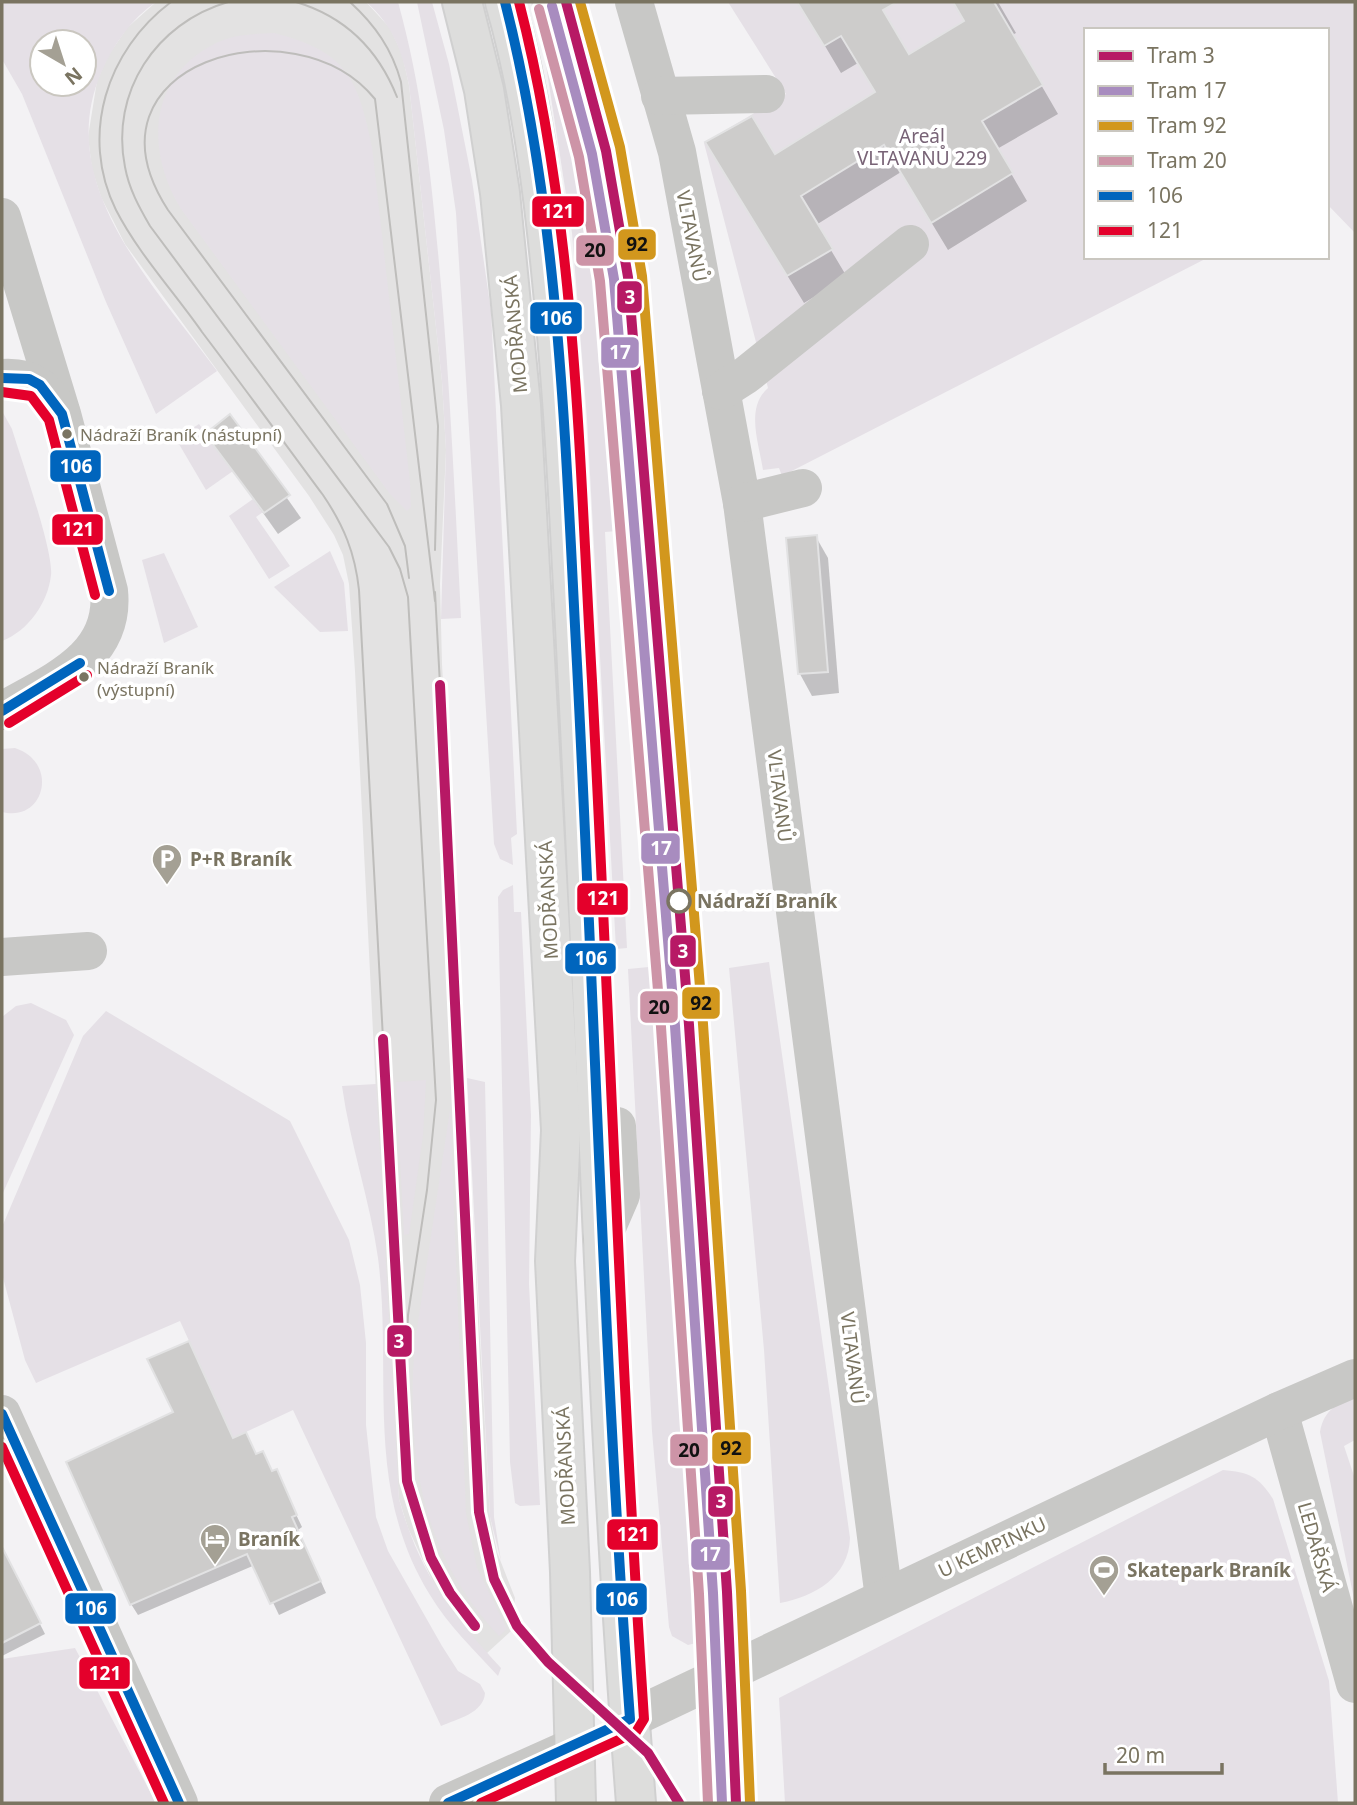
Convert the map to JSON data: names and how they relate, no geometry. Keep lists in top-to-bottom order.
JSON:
{
  "streets": {
    "main road": ["MODŘANSKÁ"],
    "street": ["VLTAVANŮ", "U KEMPINKU", "LEDAŘSKÁ"]
  },
  "crossings": [
    ["VLTAVANŮ", "U KEMPINKU"],
    ["U KEMPINKU", "LEDAŘSKÁ"]
  ],
  "parks": ["Areál VLTAVANŮ 229"],
  "places": {
    "other": ["Nádraží Braník (nástupní)", "Nádraží Braník (výstupní)", "Nádraží Braník"],
    "parking": ["P+R Braník"],
    "hotel": ["Braník"],
    "sports": ["Skatepark Braník"]
  },
  "lines": [
    "tram line 3",
    "tram line 92",
    "transit line 106",
    "transit line 121",
    "tram line 17",
    "tram line 20"
  ],
  "legend": [
    "Tram 3",
    "Tram 17",
    "Tram 92",
    "Tram 20",
    "106",
    "121"
  ],
  "scale_bar": "20 m",
  "north": "bottom right"
}
